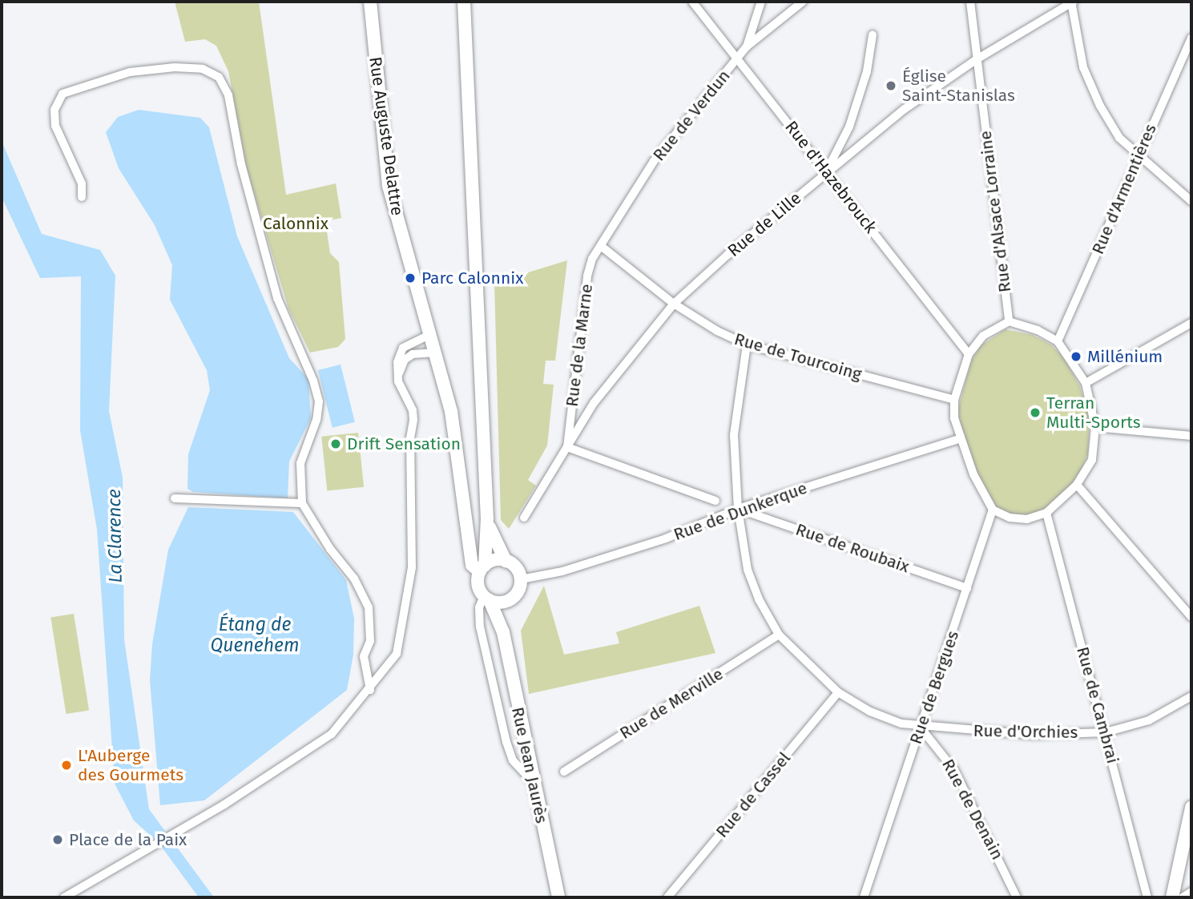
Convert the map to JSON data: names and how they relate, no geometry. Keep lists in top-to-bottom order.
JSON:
{
  "streets": {
    "main road": ["Rue Auguste Delattre", "Rue Jean Jaurès"],
    "street": [
      "Rue de Verdun",
      "Rue d'Hazebrouck",
      "Rue d'Armentières",
      "Rue d'Alsace Lorraine",
      "Rue de Lille",
      "Rue de la Marne",
      "Rue de Tourcoing",
      "Rue de Dunkerque",
      "Rue de Roubaix",
      "Rue de Bergues",
      "Rue de Merville",
      "Rue de Cambrai",
      "Rue d'Orchies",
      "Rue de Cassel",
      "Rue de Denain"
    ]
  },
  "crossings": [
    ["Rue de Verdun", "Rue d'Hazebrouck"],
    ["Rue de Verdun", "Rue de la Marne"],
    ["Rue de Verdun", "Rue de Tourcoing"],
    ["Rue Auguste Delattre", "Rue de Dunkerque"],
    ["Rue Auguste Delattre", "Rue Jean Jaurès"],
    ["Rue d'Hazebrouck", "Rue d'Armentières"],
    ["Rue d'Hazebrouck", "Rue d'Alsace Lorraine"],
    ["Rue d'Hazebrouck", "Rue de Lille"],
    ["Rue d'Hazebrouck", "Rue de Tourcoing"],
    ["Rue d'Hazebrouck", "Rue de Dunkerque"],
    ["Rue d'Hazebrouck", "Rue de Bergues"],
    ["Rue d'Hazebrouck", "Rue de Cambrai"],
    ["Rue d'Armentières", "Rue d'Alsace Lorraine"],
    ["Rue d'Armentières", "Rue de Tourcoing"],
    ["Rue d'Armentières", "Rue de Dunkerque"],
    ["Rue d'Armentières", "Rue de Bergues"],
    ["Rue d'Armentières", "Rue de Cambrai"],
    ["Rue d'Alsace Lorraine", "Rue de Lille"],
    ["Rue d'Alsace Lorraine", "Rue de Tourcoing"],
    ["Rue d'Alsace Lorraine", "Rue de Dunkerque"],
    ["Rue d'Alsace Lorraine", "Rue de Bergues"],
    ["Rue d'Alsace Lorraine", "Rue de Cambrai"],
    ["Rue de Lille", "Rue de la Marne"],
    ["Rue de Lille", "Rue de Tourcoing"],
    ["Rue de la Marne", "Rue de Tourcoing"],
    ["Rue de Tourcoing", "Rue de Dunkerque"],
    ["Rue de Tourcoing", "Rue de Bergues"],
    ["Rue de Tourcoing", "Rue de Cambrai"],
    ["Rue de Tourcoing", "Rue d'Orchies"],
    ["Rue de Dunkerque", "Rue de Roubaix"],
    ["Rue de Dunkerque", "Rue de Bergues"],
    ["Rue de Dunkerque", "Rue de Cambrai"],
    ["Rue de Dunkerque", "Rue d'Orchies"],
    ["Rue de Dunkerque", "Rue Jean Jaurès"],
    ["Rue de Roubaix", "Rue de Bergues"],
    ["Rue de Roubaix", "Rue d'Orchies"],
    ["Rue de Bergues", "Rue de Cambrai"],
    ["Rue de Bergues", "Rue d'Orchies"],
    ["Rue de Bergues", "Rue de Denain"],
    ["Rue de Merville", "Rue d'Orchies"],
    ["Rue de Cambrai", "Rue d'Orchies"],
    ["Rue d'Orchies", "Rue de Cassel"],
    ["Rue d'Orchies", "Rue de Denain"]
  ],
  "water": ["La Clarence", "Étang de Quenehem"],
  "parks": ["Calonnix"],
  "places": [
    "Église Saint-Stanislas",
    "Parc Calonnix",
    "Millénium",
    "Terran Multi-Sports",
    "Drift Sensation",
    "L'Auberge des Gourmets",
    "Place de la Paix"
  ]
}
